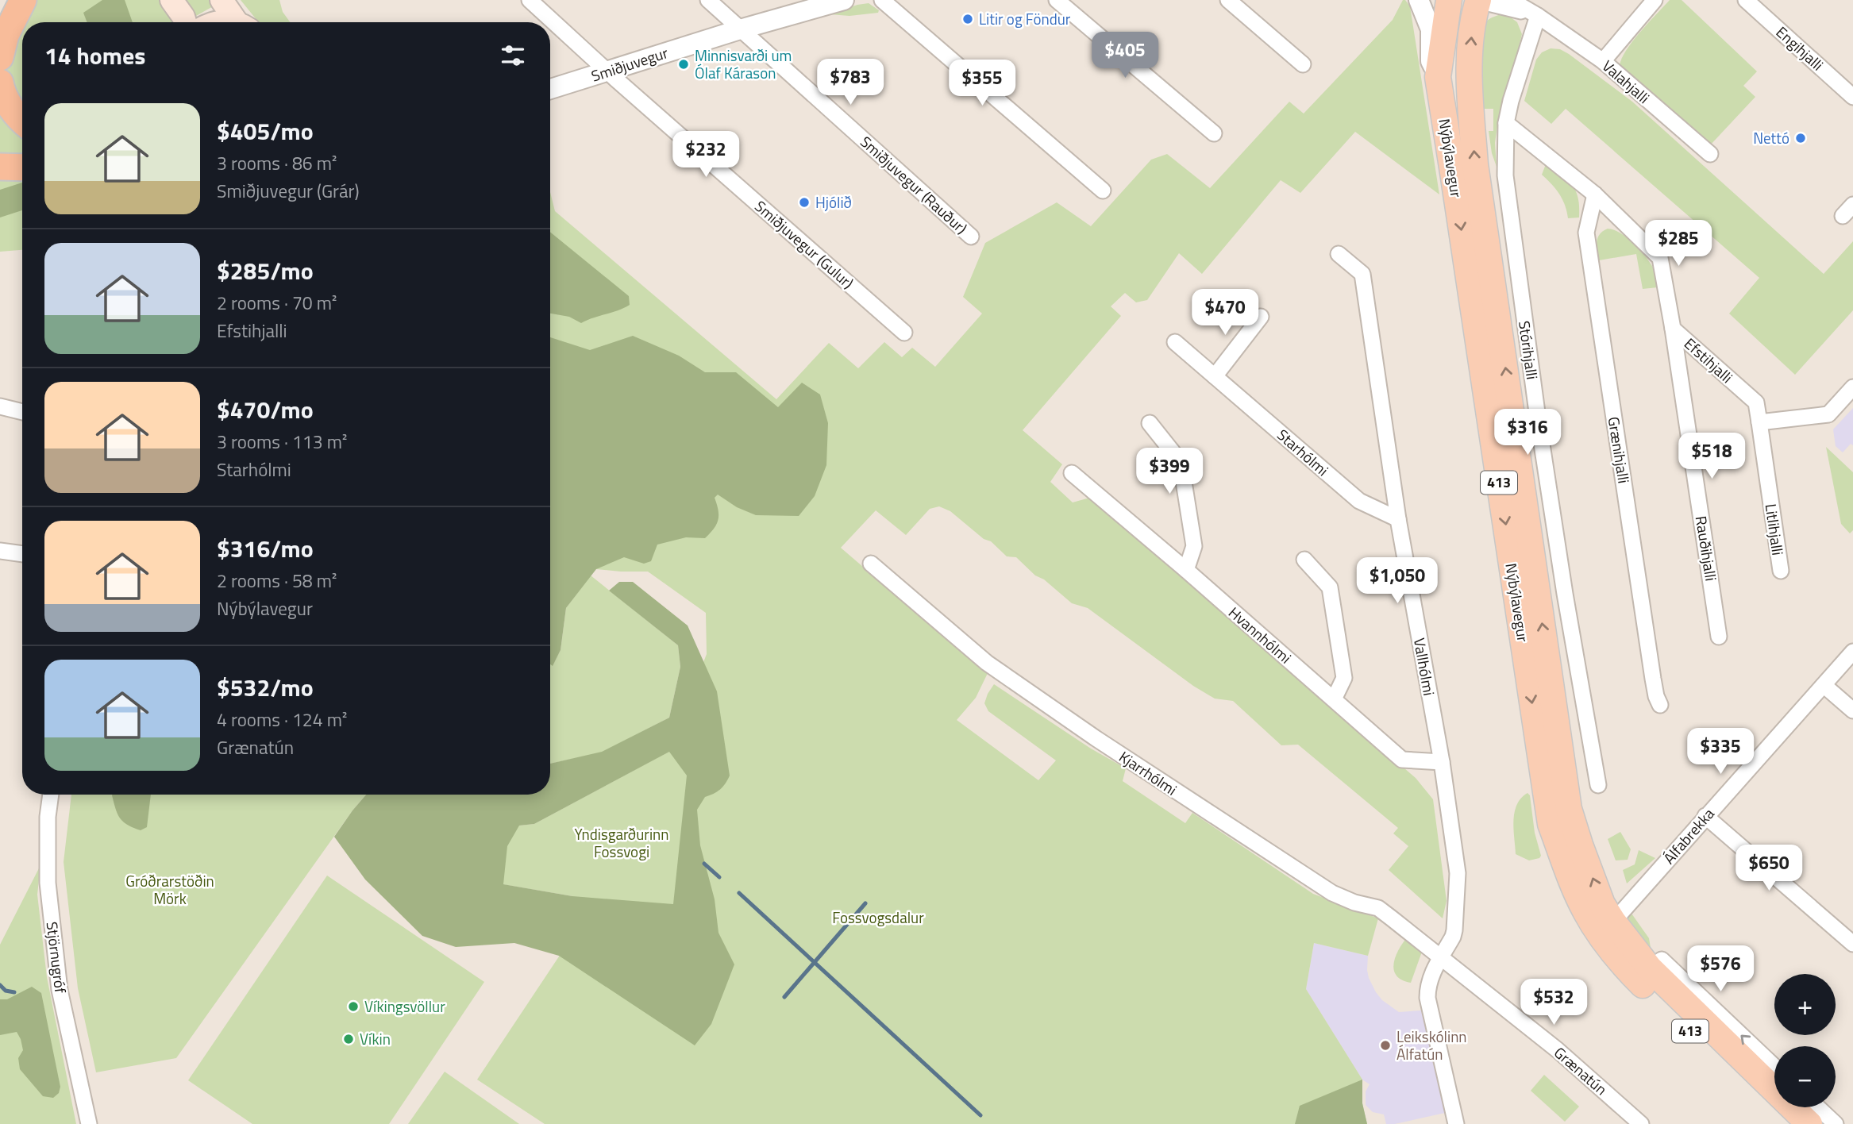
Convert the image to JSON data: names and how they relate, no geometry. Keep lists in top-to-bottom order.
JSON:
{
  "streets": {
    "main road": ["Nýbýlavegur", "413"],
    "street": [
      "Engihjalli",
      "Smiðjuvegur",
      "Valahjalli",
      "Smiðjuvegur (Rauður)",
      "Smiðjuvegur (Gulur)",
      "Stórihjalli",
      "Efstihjalli",
      "Grænihjalli",
      "Starhólmi",
      "Litlihjalli",
      "Rauðihjalli",
      "Hvannhólmi",
      "Vallhólmi",
      "Kjarrhólmi",
      "Álfabrekka",
      "Stjörnugróf",
      "Grænatún"
    ]
  },
  "crossings": [
    ["Smiðjuvegur", "Smiðjuvegur (Rauður)"],
    ["Smiðjuvegur", "Smiðjuvegur (Gulur)"],
    ["Valahjalli", "Nýbýlavegur"],
    ["Valahjalli", "Stórihjalli"],
    ["Nýbýlavegur", "Álfabrekka"],
    ["Stórihjalli", "Efstihjalli"],
    ["Efstihjalli", "Grænihjalli"],
    ["Efstihjalli", "Litlihjalli"],
    ["Efstihjalli", "Rauðihjalli"],
    ["Starhólmi", "Vallhólmi"],
    ["Hvannhólmi", "Vallhólmi"],
    ["Vallhólmi", "Kjarrhólmi"],
    ["Vallhólmi", "Grænatún"],
    ["Kjarrhólmi", "Grænatún"]
  ],
  "parks": ["Yndisgarðurinn Fossvogi", "Gróðrarstöðin Mörk", "Fossvogsdalur"],
  "places": [
    "Litir og Föndur",
    "Minnisvarði um Ólaf Kárason",
    "Nettó",
    "Hjólið",
    "Víkingsvöllur",
    "Víkin",
    "Leikskólinn Álfatún"
  ],
  "page": {
    "heading": "14 homes",
    "price": [
      "$405",
      "$783",
      "$355",
      "$232",
      "$285",
      "$470",
      "$316",
      "$518",
      "$399",
      "$1,050",
      "$335",
      "$650",
      "$576",
      "$532"
    ],
    "list": [
      {
        "name": "$405/mo",
        "note": "3 rooms · 86 m² · Smiðjuvegur (Grár)"
      },
      {
        "name": "$285/mo",
        "note": "2 rooms · 70 m² · Efstihjalli"
      },
      {
        "name": "$470/mo",
        "note": "3 rooms · 113 m² · Starhólmi"
      },
      {
        "name": "$316/mo",
        "note": "2 rooms · 58 m² · Nýbýlavegur"
      },
      {
        "name": "$532/mo",
        "note": "4 rooms · 124 m² · Grænatún"
      }
    ],
    "map_buttons": ["+", "−"]
  }
}
